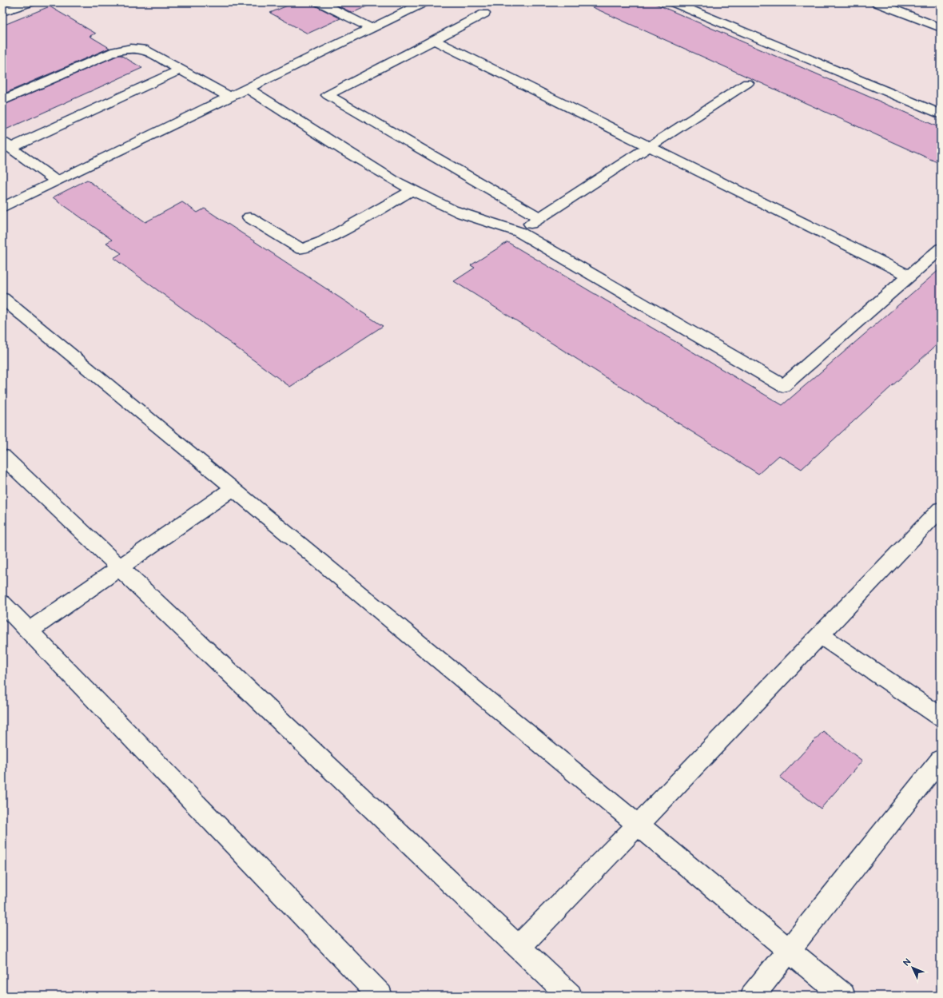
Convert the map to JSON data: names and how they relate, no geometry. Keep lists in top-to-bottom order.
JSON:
{
  "north": "top left"
}
